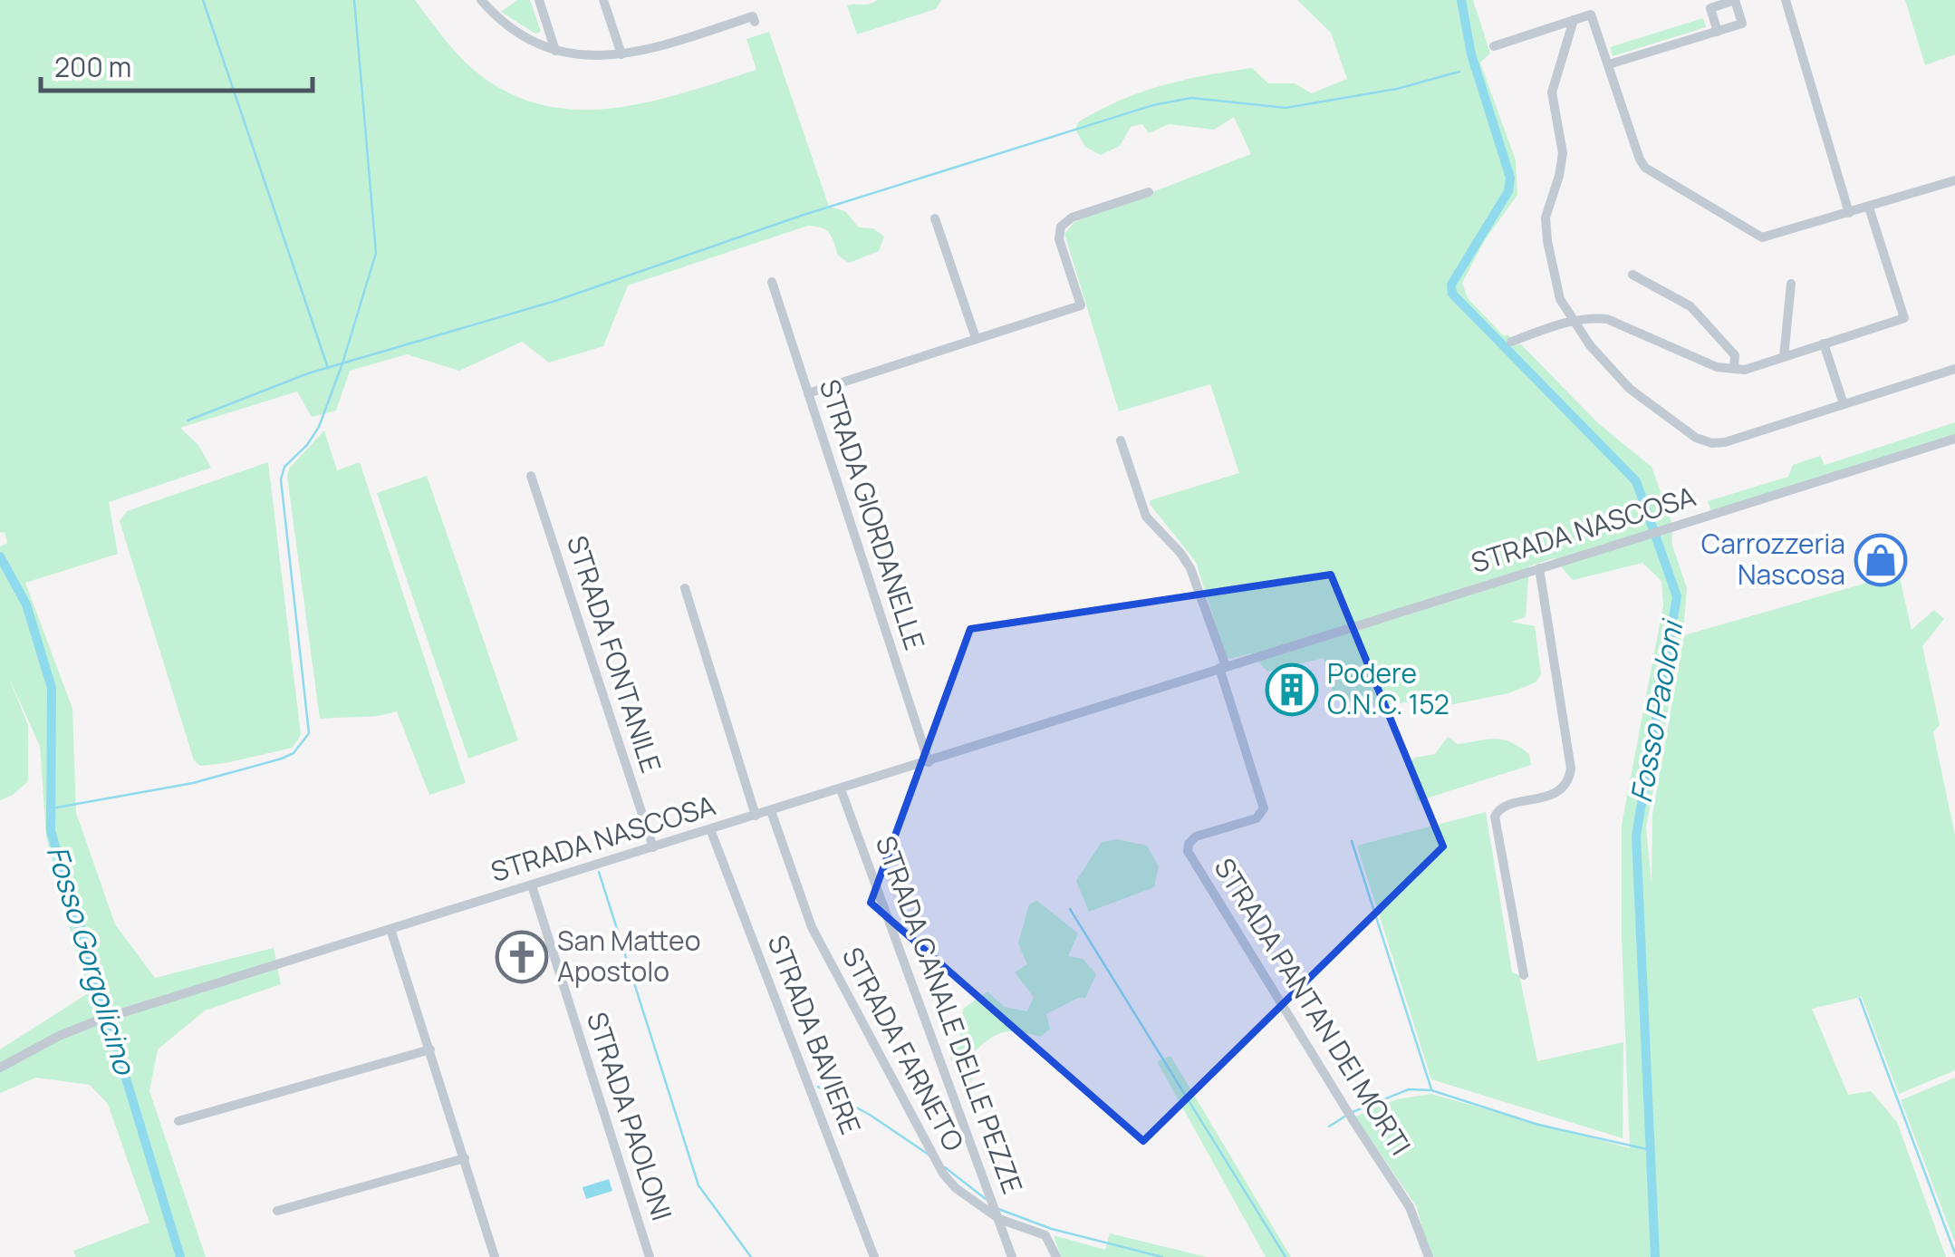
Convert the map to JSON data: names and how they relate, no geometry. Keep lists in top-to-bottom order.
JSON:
{
  "streets": {
    "street": [
      "STRADA GIORDANELLE",
      "STRADA NASCOSA",
      "STRADA FONTANILE",
      "STRADA PANTAN DEI MORTI",
      "STRADA CANALE DELLE PEZZE",
      "STRADA BAVIERE",
      "STRADA FARNETO",
      "STRADA PAOLONI"
    ]
  },
  "crossings": [
    ["STRADA GIORDANELLE", "STRADA NASCOSA"],
    ["STRADA NASCOSA", "STRADA FONTANILE"],
    ["STRADA NASCOSA", "STRADA PANTAN DEI MORTI"],
    ["STRADA NASCOSA", "STRADA CANALE DELLE PEZZE"],
    ["STRADA NASCOSA", "STRADA BAVIERE"],
    ["STRADA NASCOSA", "STRADA FARNETO"],
    ["STRADA NASCOSA", "STRADA PAOLONI"],
    ["STRADA CANALE DELLE PEZZE", "STRADA FARNETO"]
  ],
  "water": ["Fosso Paoloni", "Fosso Gorgolicino"],
  "places": {
    "shop": ["Carrozzeria Nascosa"],
    "building": ["Podere O.N.C. 152"],
    "church": ["San Matteo Apostolo"]
  },
  "scale_bar": "200 m"
}
